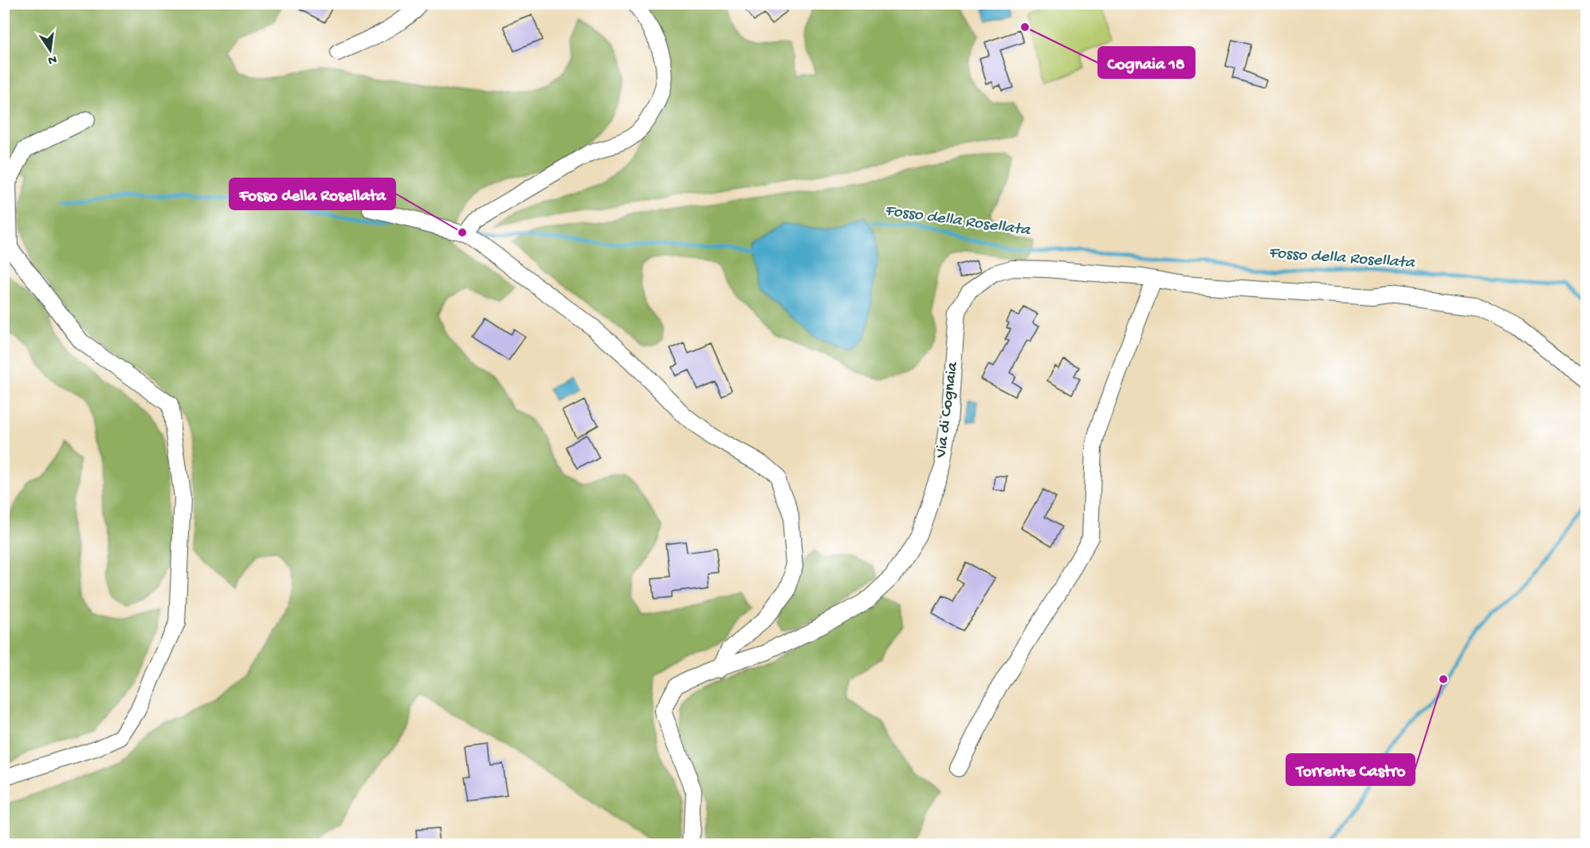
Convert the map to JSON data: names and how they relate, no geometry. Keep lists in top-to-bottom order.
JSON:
{
  "streets": {
    "street": ["Via di Cognaia"]
  },
  "water": ["Fosso della Rosellata"],
  "places": ["Cognaia 18", "Fosso della Rosellata", "Torrente Castro"],
  "north": "bottom"
}
